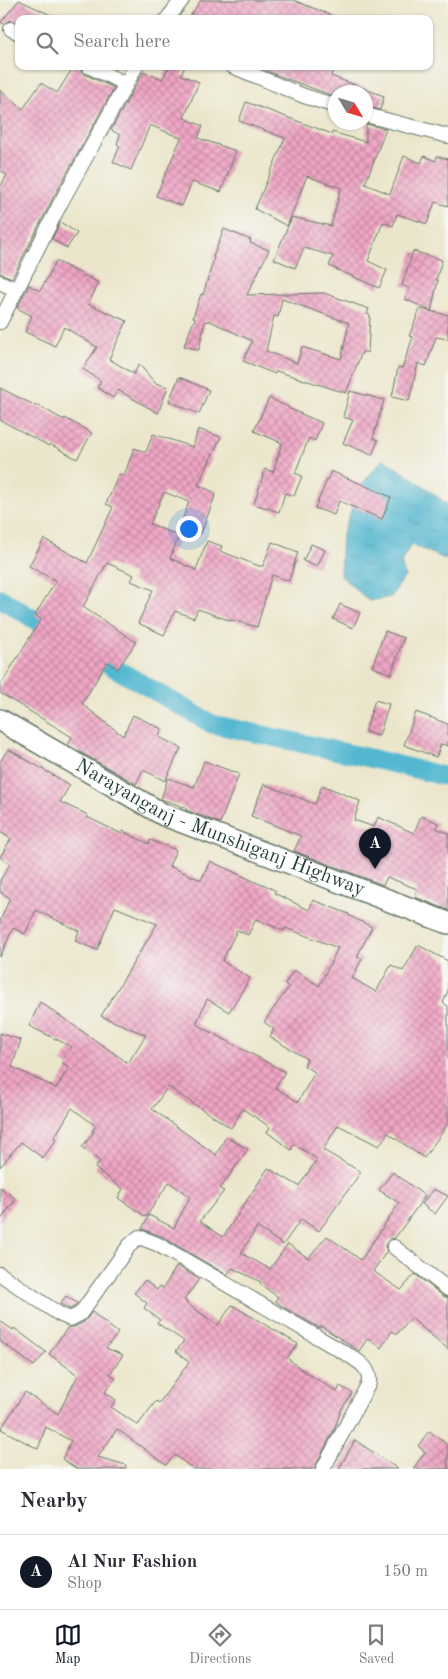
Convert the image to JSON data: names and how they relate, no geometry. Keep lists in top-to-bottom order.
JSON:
{
  "streets": {
    "main road": ["Narayanganj - Munshiganj Highway"]
  },
  "north": "bottom right",
  "page": {
    "search": "Search here",
    "pins": "A",
    "heading": "Nearby",
    "list": [
      {
        "mark": "A",
        "name": "Al Nur Fashion",
        "note": "Shop",
        "value": "150 m"
      }
    ],
    "nav": ["Map", "Directions", "Saved"]
  }
}
